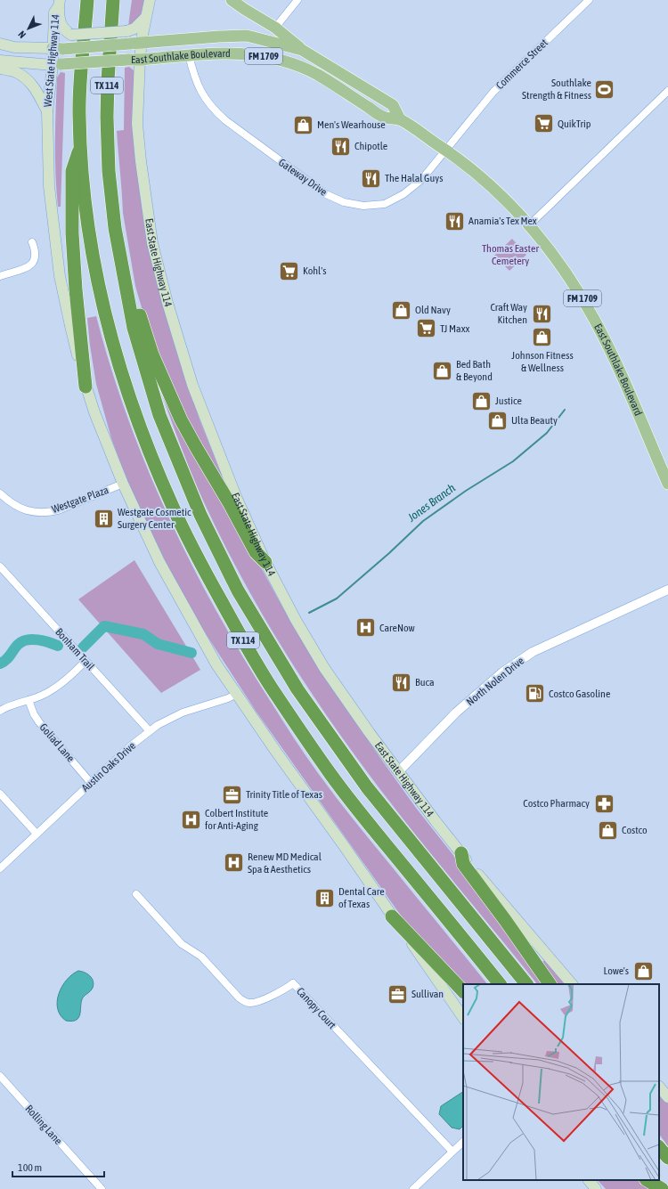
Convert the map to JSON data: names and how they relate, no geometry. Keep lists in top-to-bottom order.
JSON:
{
  "streets": {
    "highway": ["TX 114"],
    "main road": [
      "East Southlake Boulevard",
      "FM 1709",
      "West State Highway 114",
      "East State Highway 114"
    ],
    "street": [
      "Commerce Street",
      "Gateway Drive",
      "Westgate Plaza",
      "Bonham Trail",
      "North Nolen Drive",
      "Goliad Lane",
      "Austin Oaks Drive",
      "Canopy Court",
      "Rolling Lane"
    ]
  },
  "crossings": [
    ["East Southlake Boulevard", "FM 1709"],
    ["East Southlake Boulevard", "West State Highway 114"],
    ["East Southlake Boulevard", "Commerce Street"],
    ["East Southlake Boulevard", "Gateway Drive"],
    ["East Southlake Boulevard", "East State Highway 114"],
    ["FM 1709", "West State Highway 114"],
    ["FM 1709", "East State Highway 114"],
    ["Commerce Street", "Gateway Drive"],
    ["East State Highway 114", "North Nolen Drive"],
    ["Bonham Trail", "Austin Oaks Drive"],
    ["Goliad Lane", "Austin Oaks Drive"]
  ],
  "water": ["Jones Branch"],
  "parks": ["Thomas Easter Cemetery"],
  "places": {
    "sports": ["Southlake Strength & Fitness"],
    "supermarket": ["QuikTrip", "Kohl's", "TJ Maxx"],
    "shop": [
      "Men's Wearhouse",
      "Old Navy",
      "Johnson Fitness & Wellness",
      "Bed Bath & Beyond",
      "Justice",
      "Ulta Beauty",
      "Costco",
      "Lowe's"
    ],
    "restaurant": [
      "Chipotle",
      "The Halal Guys",
      "Anamia's Tex Mex",
      "Craft Way Kitchen",
      "Buca"
    ],
    "building": ["Westgate Cosmetic Surgery Center", "Dental Care of Texas"],
    "hospital": ["CareNow", "Colbert Institute for Anti-Aging", "Renew MD Medical Spa & Aesthetics"],
    "fuel station": ["Costco Gasoline"],
    "office": ["Trinity Title of Texas", "Sullivan"],
    "pharmacy": ["Costco Pharmacy"]
  },
  "scale_bar": "100 m",
  "north": "bottom left"
}
